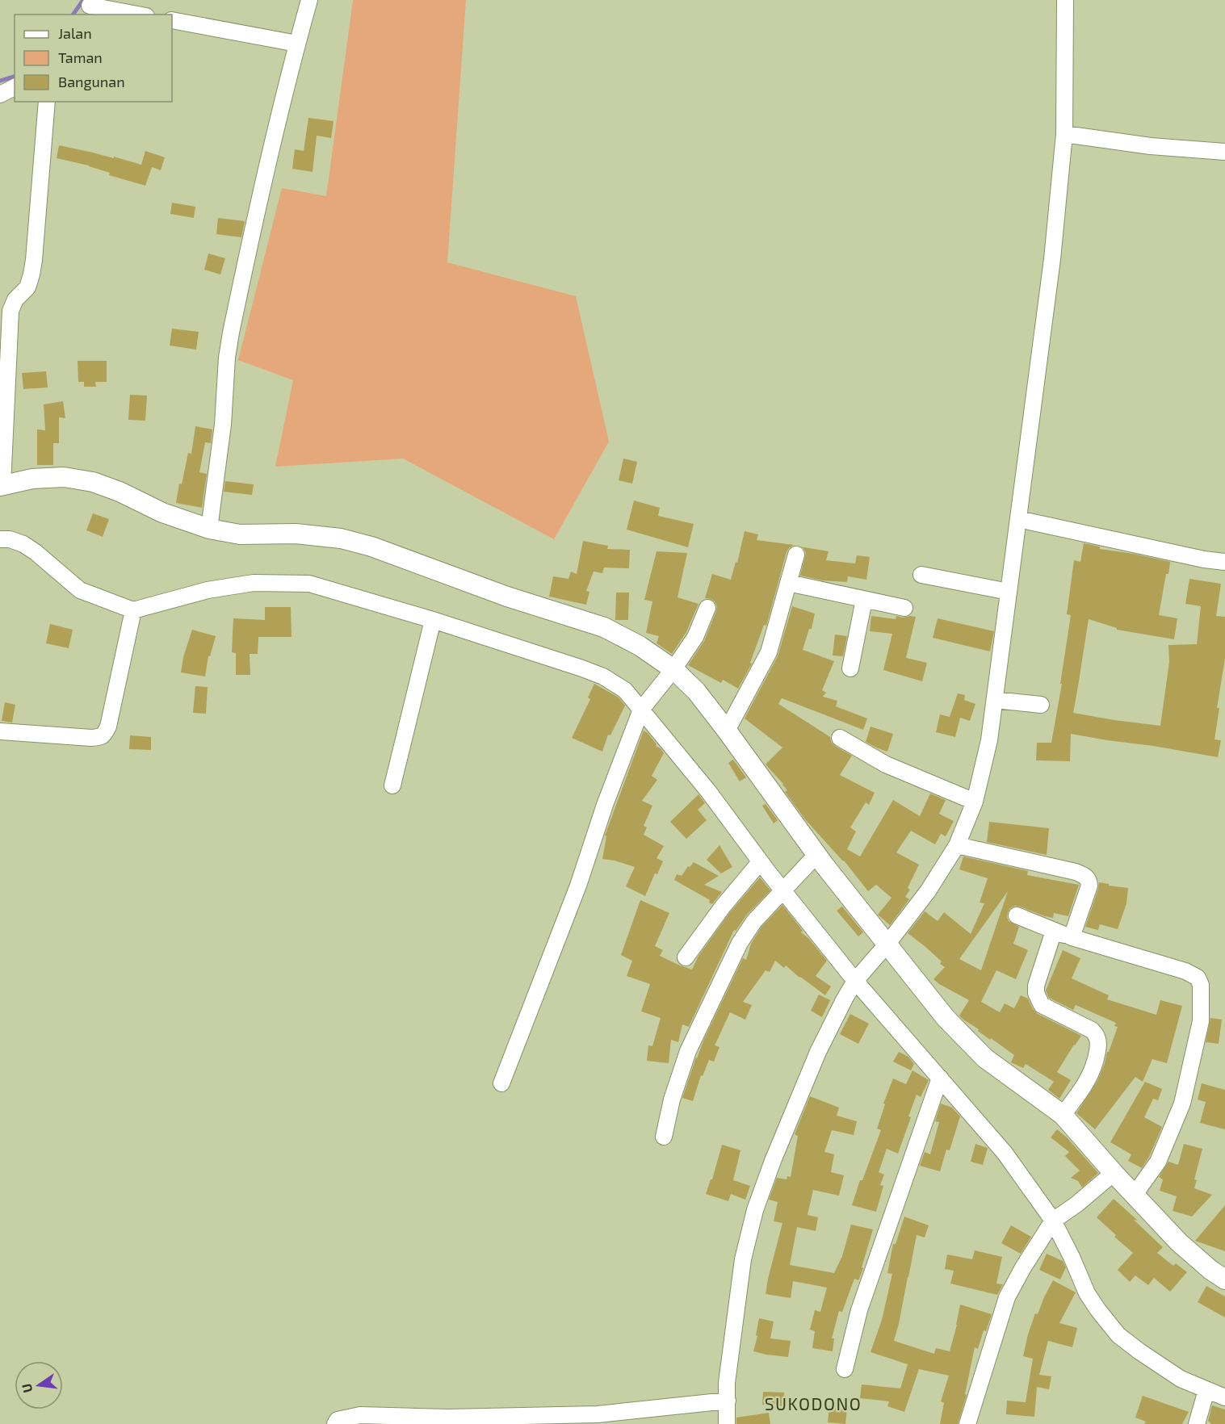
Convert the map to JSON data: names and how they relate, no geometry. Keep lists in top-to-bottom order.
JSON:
{
  "districts": ["SUKODONO"],
  "legend": ["Jalan", "Taman", "Bangunan"],
  "north": "left"
}
